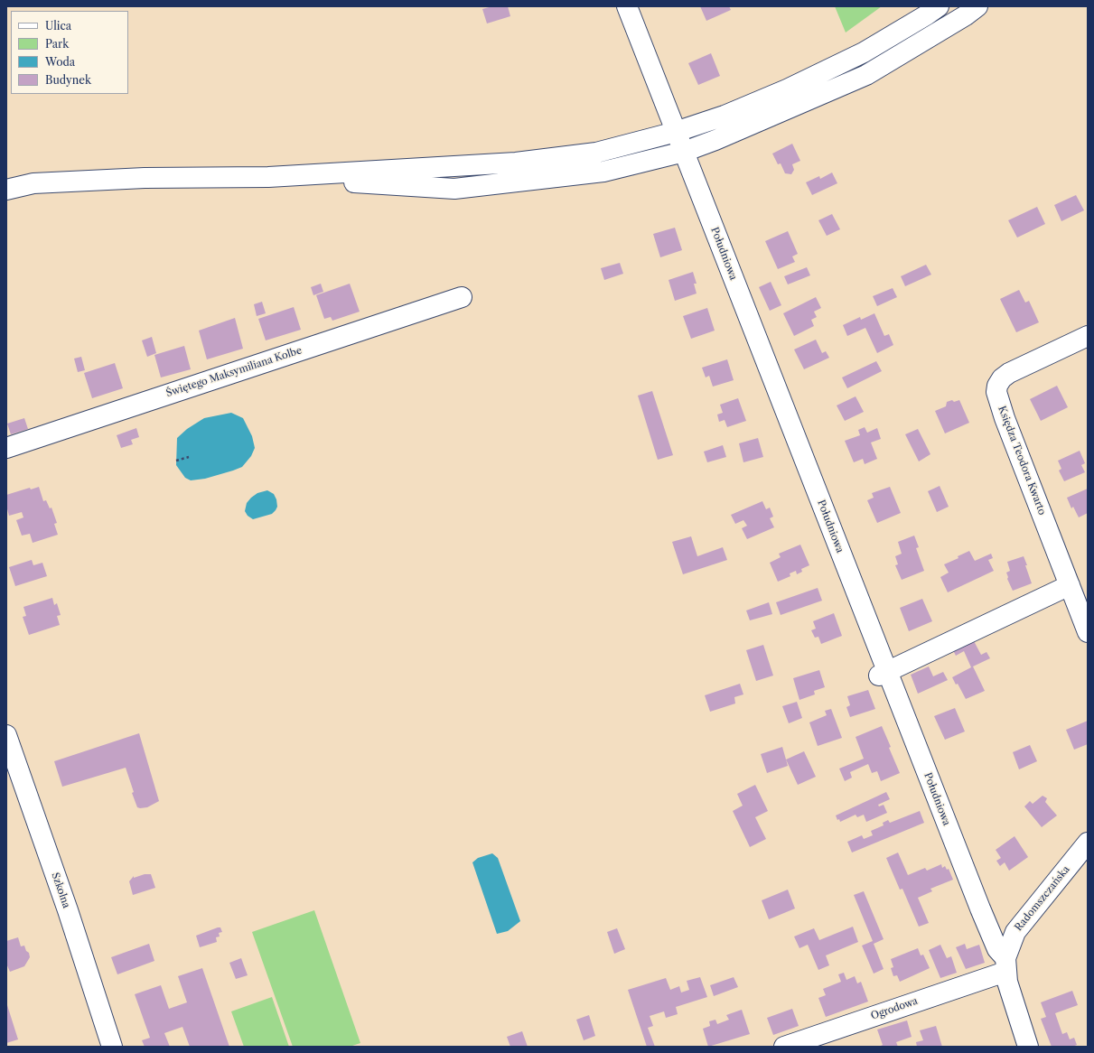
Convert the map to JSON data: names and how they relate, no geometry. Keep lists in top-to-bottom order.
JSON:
{
  "streets": {
    "street": [
      "Południowa",
      "Świętego Maksymiliana Kolbe",
      "Księdza Teodora Kwarto",
      "Szkolna",
      "Radomszczańska",
      "Ogrodowa"
    ]
  },
  "crossings": [
    ["Południowa", "Radomszczańska"],
    ["Południowa", "Ogrodowa"],
    ["Radomszczańska", "Ogrodowa"]
  ],
  "legend": [
    "Ulica",
    "Park",
    "Woda",
    "Budynek"
  ]
}
